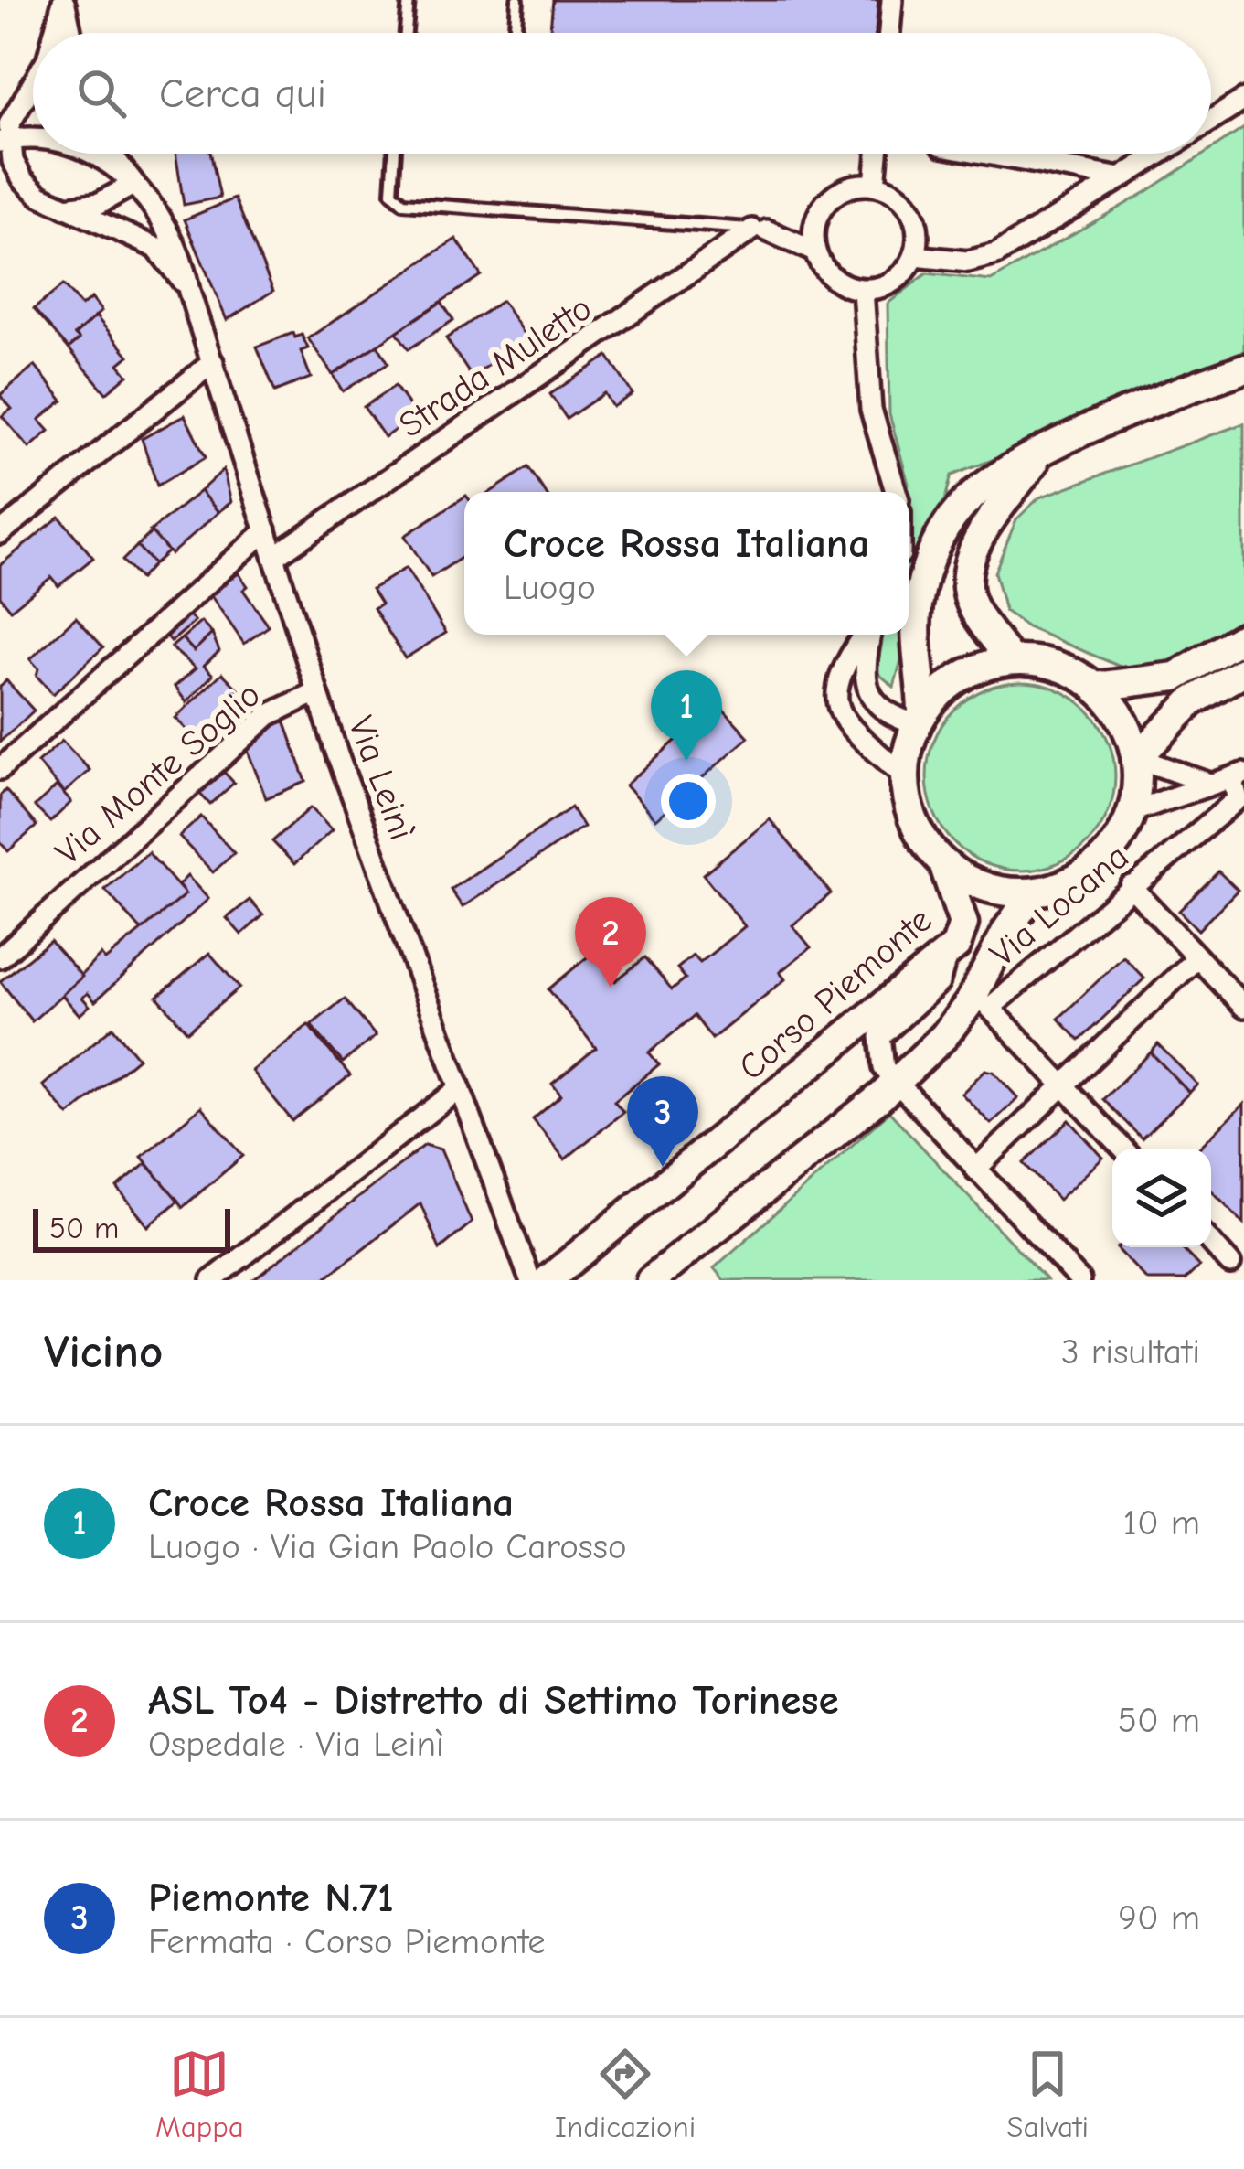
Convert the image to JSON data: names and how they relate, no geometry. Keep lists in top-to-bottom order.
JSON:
{
  "streets": {
    "main road": ["Corso Piemonte"],
    "street": [
      "Strada Muletto",
      "Via Monte Soglio",
      "Via Leinì",
      "Via Locana"
    ]
  },
  "crossings": [
    ["Strada Muletto", "Via Leinì"],
    ["Via Monte Soglio", "Via Leinì"]
  ],
  "scale_bar": "50 m",
  "page": {
    "search": "Cerca qui",
    "popup": ["Croce Rossa Italiana", "Luogo"],
    "pins": ["1", "2", "3"],
    "scale": "50 m",
    "heading": ["Vicino", "3 risultati"],
    "list": [
      {
        "mark": "1",
        "name": "Croce Rossa Italiana",
        "note": "Luogo · Via Gian Paolo Carosso",
        "value": "10 m"
      },
      {
        "mark": "2",
        "name": "ASL To4 - Distretto di Settimo Torinese",
        "note": "Ospedale · Via Leinì",
        "value": "50 m"
      },
      {
        "mark": "3",
        "name": "Piemonte N.71",
        "note": "Fermata · Corso Piemonte",
        "value": "90 m"
      }
    ],
    "nav": ["Mappa", "Indicazioni", "Salvati"]
  }
}
